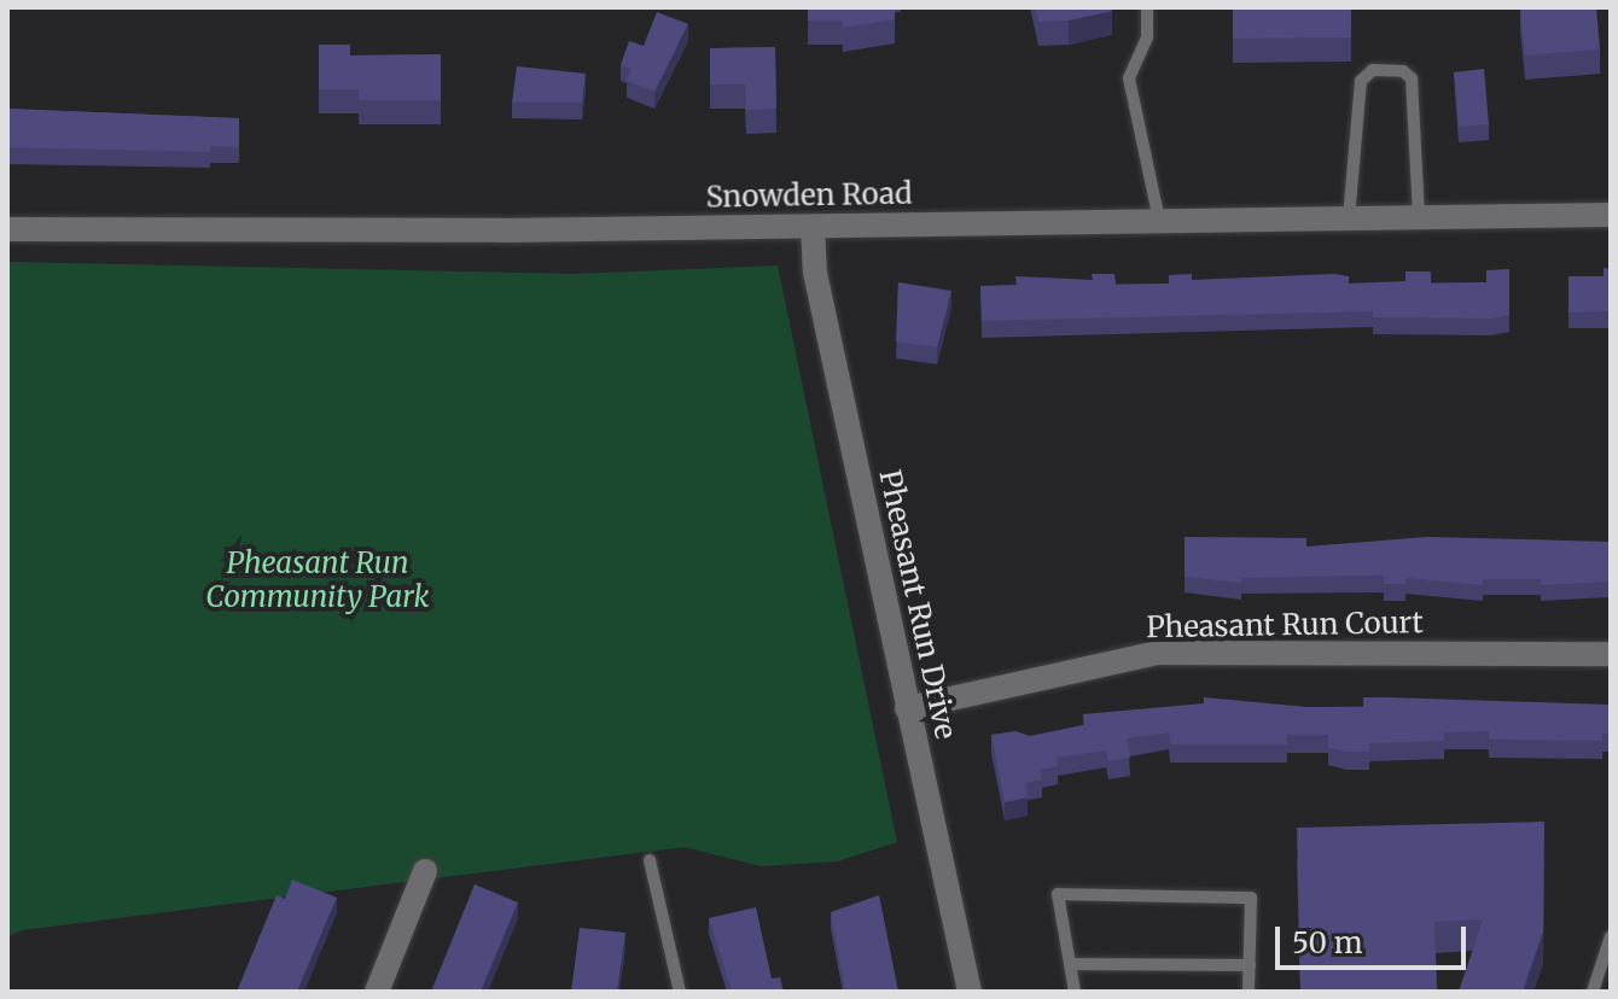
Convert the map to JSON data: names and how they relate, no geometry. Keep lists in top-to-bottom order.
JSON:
{
  "streets": {
    "street": ["Snowden Road", "Pheasant Run Drive", "Pheasant Run Court"]
  },
  "crossings": [
    ["Snowden Road", "Pheasant Run Drive"],
    ["Pheasant Run Drive", "Pheasant Run Court"]
  ],
  "parks": ["Pheasant Run Community Park"],
  "scale_bar": "50 m"
}
